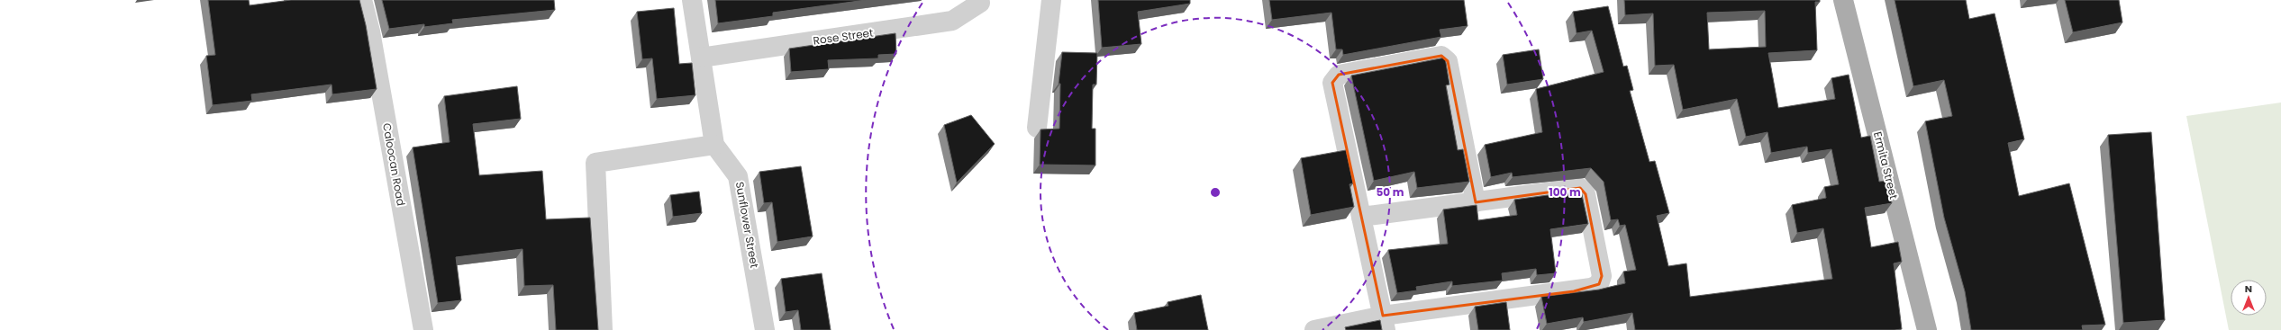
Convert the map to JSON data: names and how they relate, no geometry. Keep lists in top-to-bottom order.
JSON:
{
  "streets": {
    "main road": ["Ermita Street"],
    "street": ["Rose Street", "Caloocan Road", "Sunflower Street"]
  },
  "north": "top",
  "rings": ["50 m", "100 m"]
}
